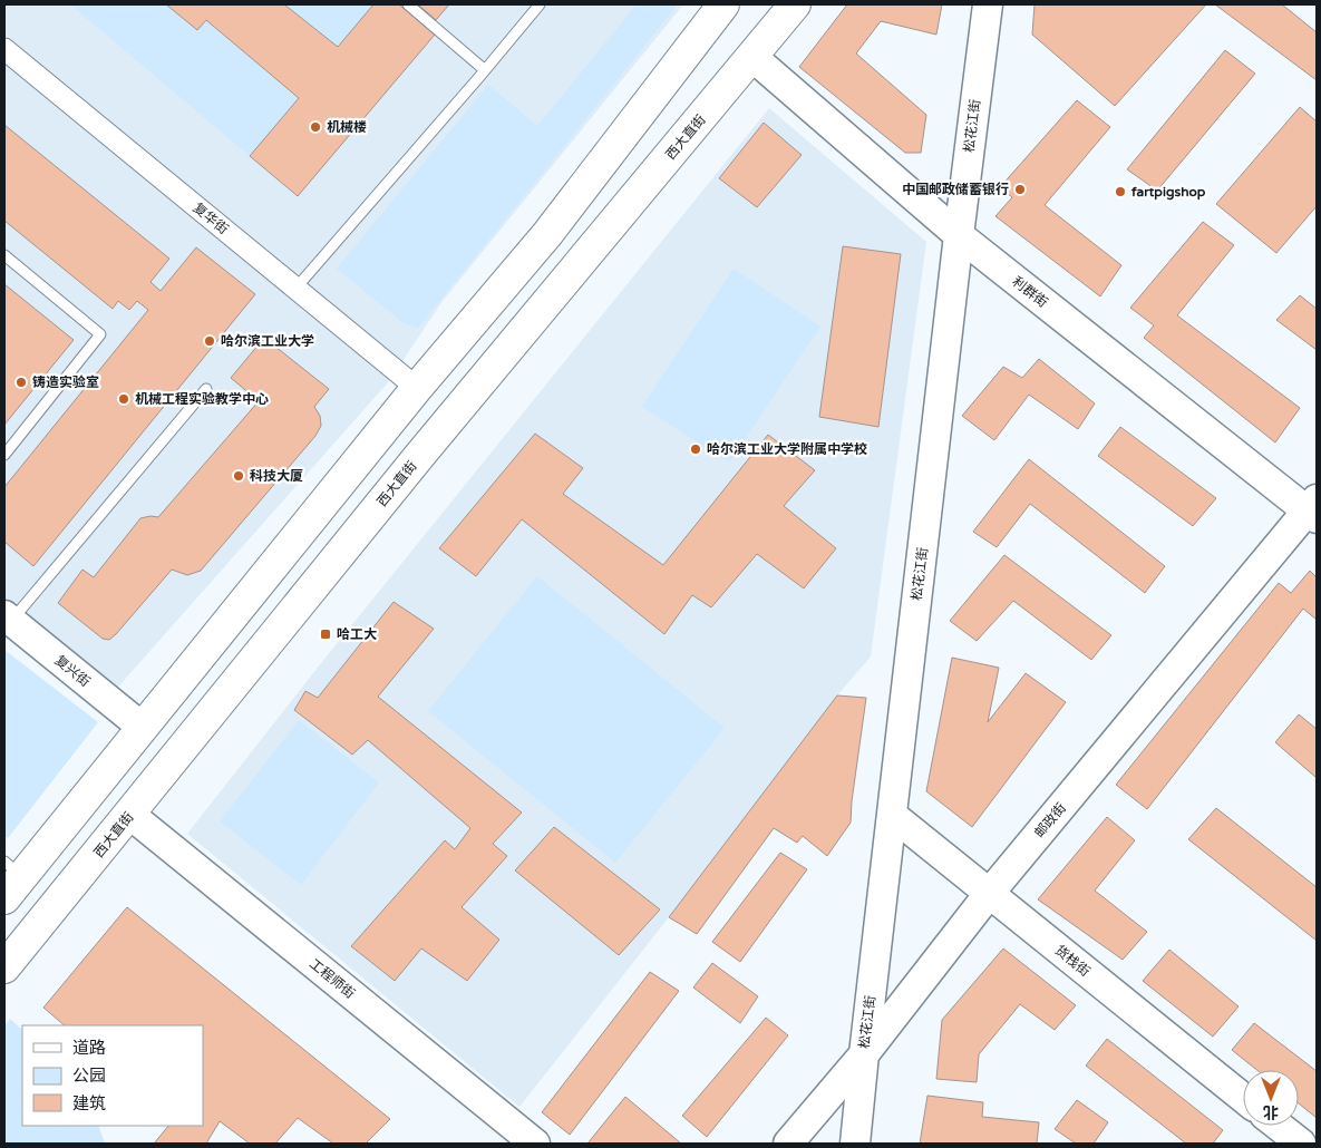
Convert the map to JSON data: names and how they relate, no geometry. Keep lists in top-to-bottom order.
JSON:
{
  "streets": {
    "main road": ["西大直街"],
    "street": [
      "松花江街",
      "复华街",
      "利群街",
      "复兴街",
      "邮政街",
      "货栈街",
      "工程师街"
    ]
  },
  "crossings": [
    ["松花江街", "利群街"],
    ["松花江街", "邮政街"],
    ["松花江街", "货栈街"],
    ["西大直街", "利群街"],
    ["西大直街", "工程师街"],
    ["利群街", "邮政街"],
    ["邮政街", "货栈街"]
  ],
  "places": {
    "other": [
      "机械楼",
      "中国邮政储蓄银行",
      "fartpigshop",
      "哈尔滨工业大学",
      "铸造实验室",
      "机械工程实验教学中心",
      "哈尔滨工业大学附属中学校",
      "科技大厦"
    ],
    "transit": ["哈工大"]
  },
  "legend": ["道路", "公园", "建筑"],
  "north": "bottom"
}
